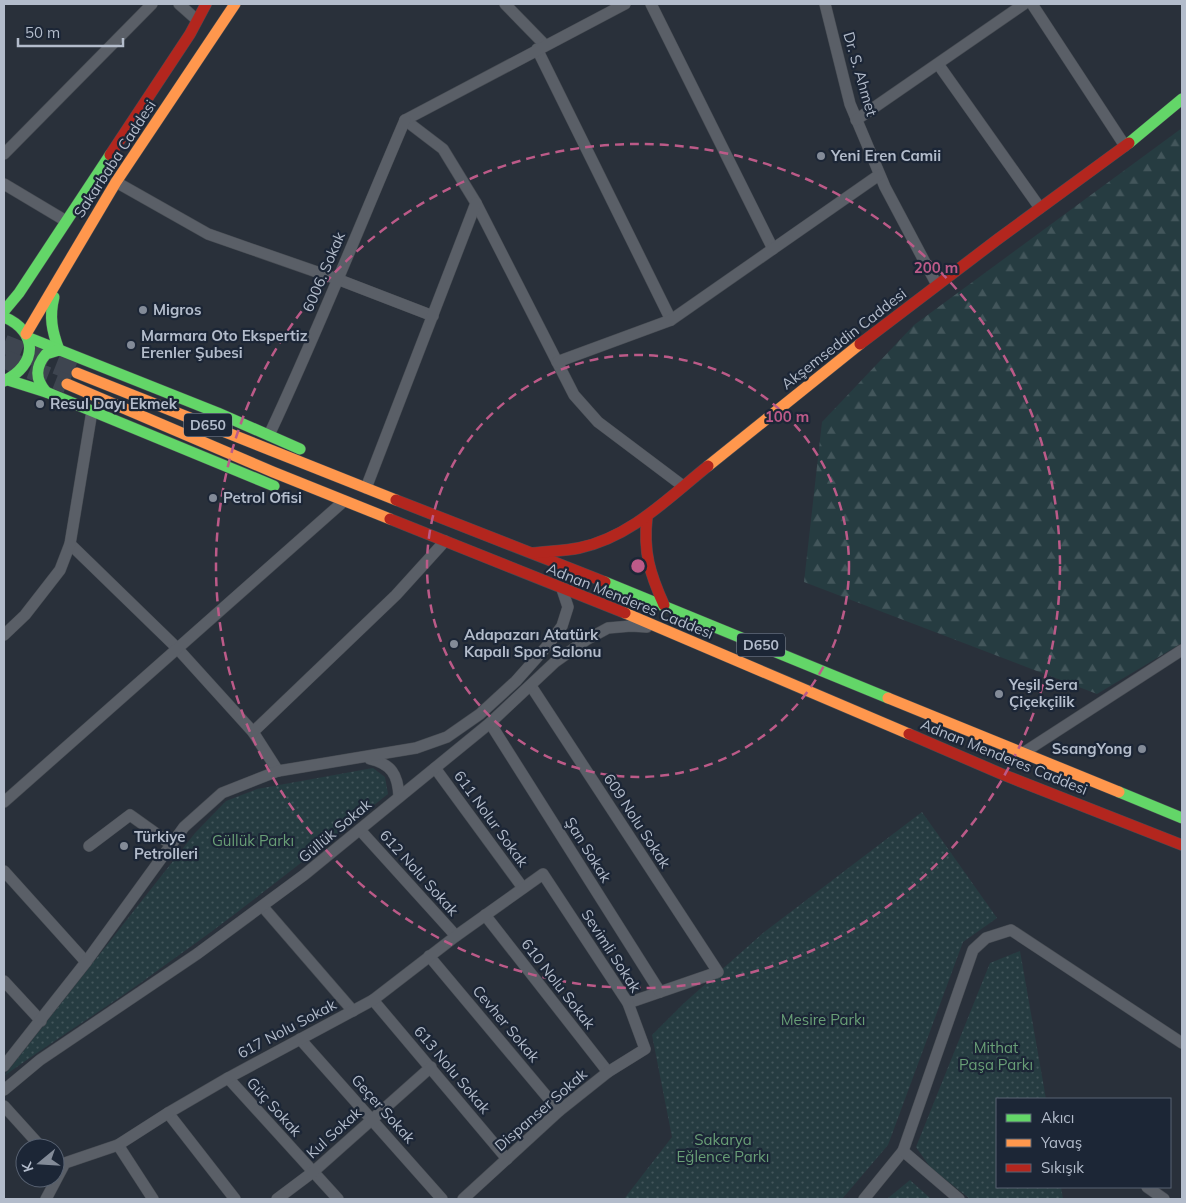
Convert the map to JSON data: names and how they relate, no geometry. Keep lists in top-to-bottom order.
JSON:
{
  "streets": {
    "main road": [
      "Sakarbaba Caddesi",
      "Akşemseddin Caddesi",
      "D650",
      "Adnan Menderes Caddesi"
    ],
    "street": [
      "Dr. S. Ahmet",
      "6006. Sokak",
      "611 Nolur Sokak",
      "609 Nolu Sokak",
      "Güllük Sokak",
      "Şan Sokak",
      "612 Nolu Sokak",
      "Sevimli Sokak",
      "610 Nolu Sokak",
      "Cevher Sokak",
      "617 Nolu Sokak",
      "613 Nolu Sokak",
      "Güç Sokak",
      "Geçer Sokak",
      "Dispanser Sokak",
      "Kul Sokak"
    ]
  },
  "crossings": [
    ["Dr. S. Ahmet", "Akşemseddin Caddesi"],
    ["Akşemseddin Caddesi", "Adnan Menderes Caddesi"],
    ["Adnan Menderes Caddesi", "Güllük Sokak"],
    ["611 Nolur Sokak", "Güllük Sokak"],
    ["611 Nolur Sokak", "617 Nolu Sokak"],
    ["609 Nolu Sokak", "Güllük Sokak"],
    ["609 Nolu Sokak", "Şan Sokak"],
    ["Güllük Sokak", "Şan Sokak"],
    ["Güllük Sokak", "612 Nolu Sokak"],
    ["612 Nolu Sokak", "617 Nolu Sokak"],
    ["Sevimli Sokak", "617 Nolu Sokak"],
    ["Sevimli Sokak", "Dispanser Sokak"],
    ["610 Nolu Sokak", "617 Nolu Sokak"],
    ["610 Nolu Sokak", "Dispanser Sokak"],
    ["Cevher Sokak", "617 Nolu Sokak"],
    ["Cevher Sokak", "Dispanser Sokak"],
    ["617 Nolu Sokak", "613 Nolu Sokak"],
    ["617 Nolu Sokak", "Güç Sokak"],
    ["617 Nolu Sokak", "Geçer Sokak"],
    ["613 Nolu Sokak", "Dispanser Sokak"],
    ["613 Nolu Sokak", "Kul Sokak"],
    ["Güç Sokak", "Kul Sokak"],
    ["Geçer Sokak", "Kul Sokak"]
  ],
  "parks": [
    "Güllük Parkı",
    "Mesire Parkı",
    "Mithat Paşa Parkı",
    "Sakarya Eğlence Parkı"
  ],
  "places": [
    "Yeni Eren Camii",
    "Migros",
    "Marmara Oto Ekspertiz Erenler Şubesi",
    "Resul Dayı Ekmek",
    "Petrol Ofisi",
    "Adapazarı Atatürk Kapalı Spor Salonu",
    "Yeşil Sera Çiçekçilik",
    "SsangYong",
    "Türkiye Petrolleri"
  ],
  "legend": ["Akıcı", "Yavaş", "Sıkışık"],
  "scale_bar": "50 m",
  "north": "left",
  "rings": ["200 m", "100 m"]
}
